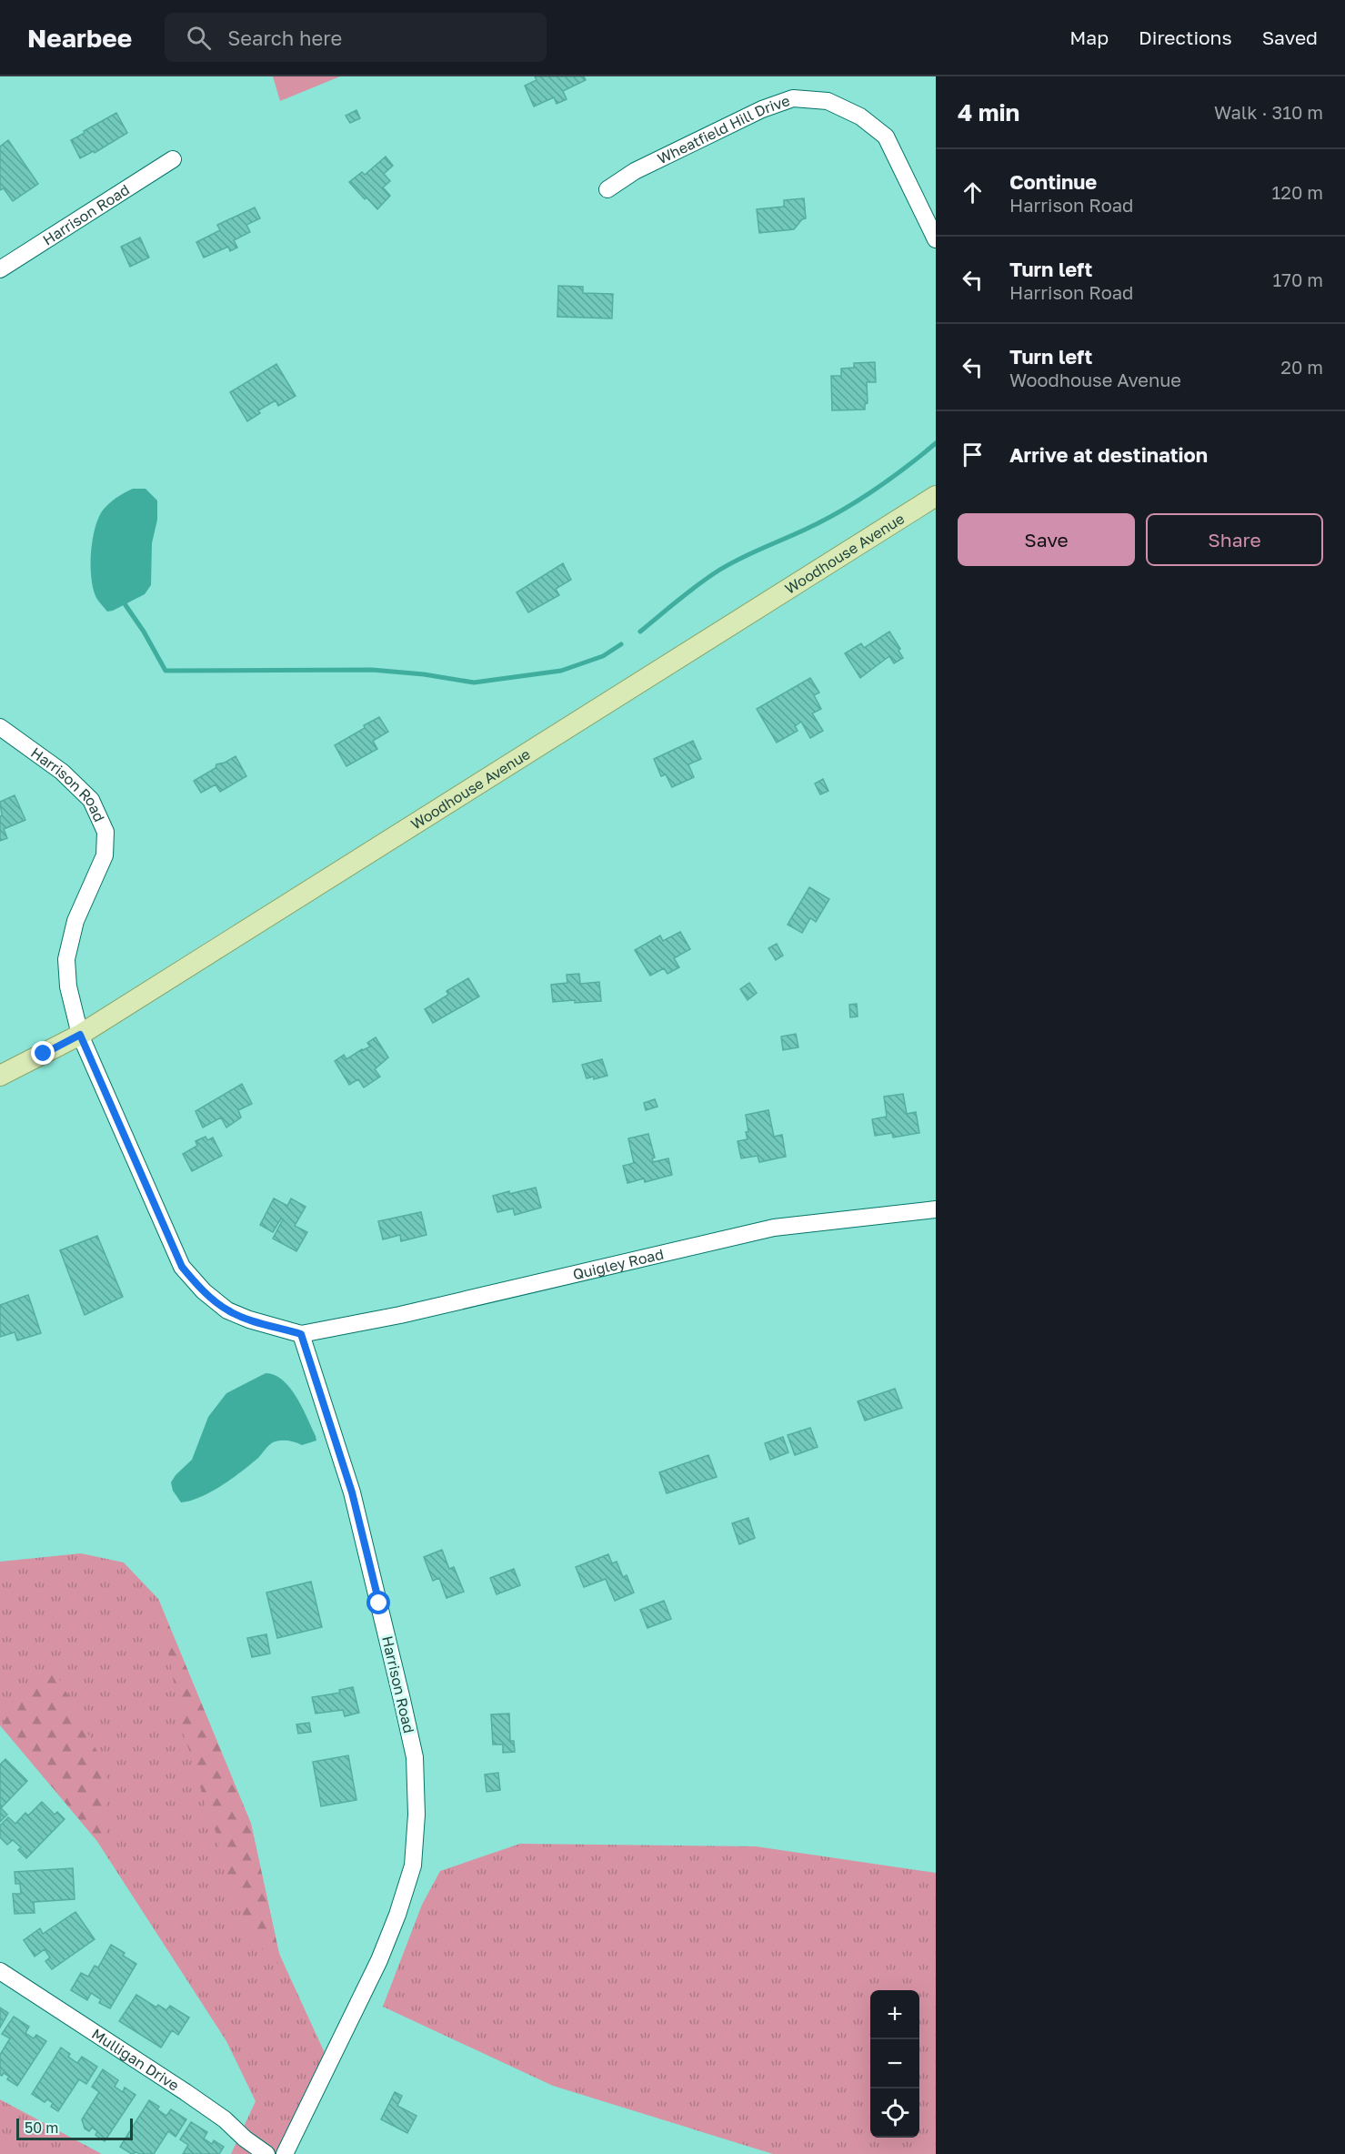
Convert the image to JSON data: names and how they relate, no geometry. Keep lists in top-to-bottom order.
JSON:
{
  "streets": {
    "main road": ["Woodhouse Avenue"],
    "street": [
      "Wheatfield Hill Drive",
      "Harrison Road",
      "Quigley Road",
      "Mulligan Drive"
    ]
  },
  "crossings": [
    ["Harrison Road", "Woodhouse Avenue"],
    ["Harrison Road", "Quigley Road"]
  ],
  "scale_bar": "50 m",
  "page": {
    "header": "Nearbee",
    "search": "Search here",
    "nav": ["Map", "Directions", "Saved"],
    "heading": ["4 min", "Walk · 310 m"],
    "list": [
      ["Continue", "Harrison Road", "120 m"],
      ["Turn left", "Harrison Road", "170 m"],
      ["Turn left", "Woodhouse Avenue", "20 m"],
      "Arrive at destination"
    ],
    "buttons": ["Save", "Share"],
    "map_buttons": ["+", "−"],
    "scale": "50 m"
  }
}
